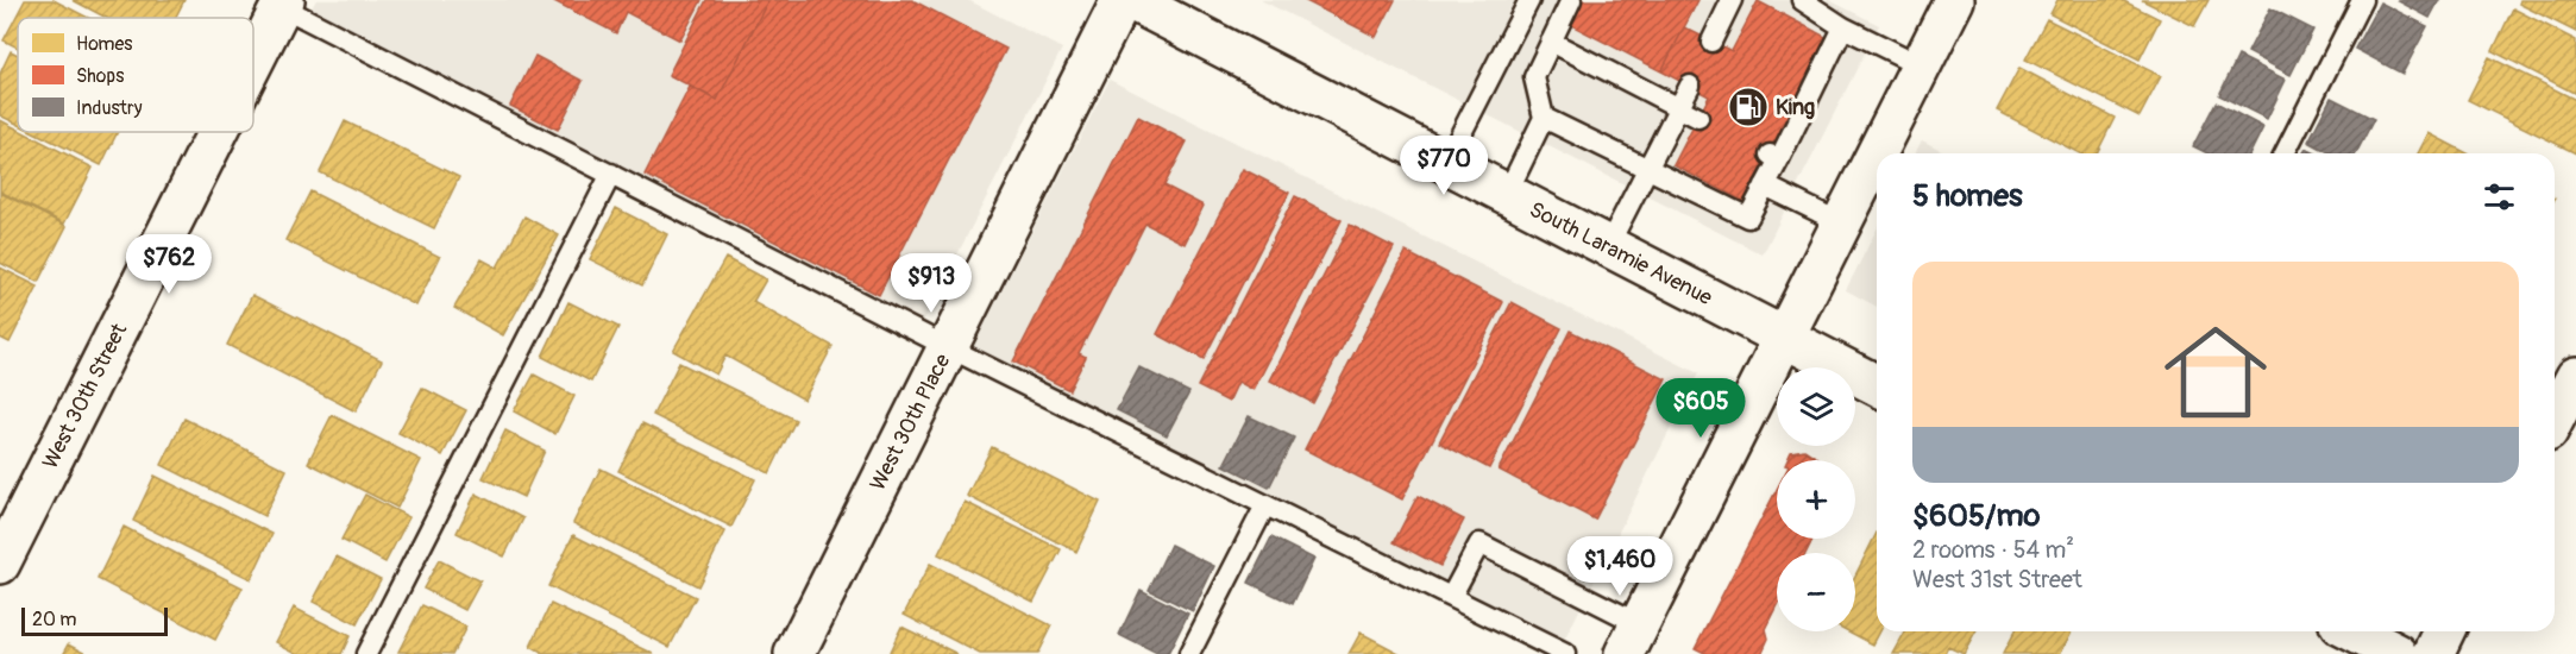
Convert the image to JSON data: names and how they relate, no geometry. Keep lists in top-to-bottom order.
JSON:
{
  "streets": {
    "main road": ["South Laramie Avenue", "West 30th Street", "West 30th Place"]
  },
  "places": {
    "fuel station": ["King"]
  },
  "legend": ["Homes", "Shops", "Industry"],
  "scale_bar": "20 m",
  "page": {
    "price": [
      "$770",
      "$762",
      "$913",
      "$605",
      "$1,460"
    ],
    "heading": "5 homes",
    "list": [
      {
        "name": "$605/mo",
        "note": "2 rooms · 54 m² · West 31st Street"
      }
    ],
    "map_buttons": ["+", "−"],
    "scale": "20 m"
  }
}
